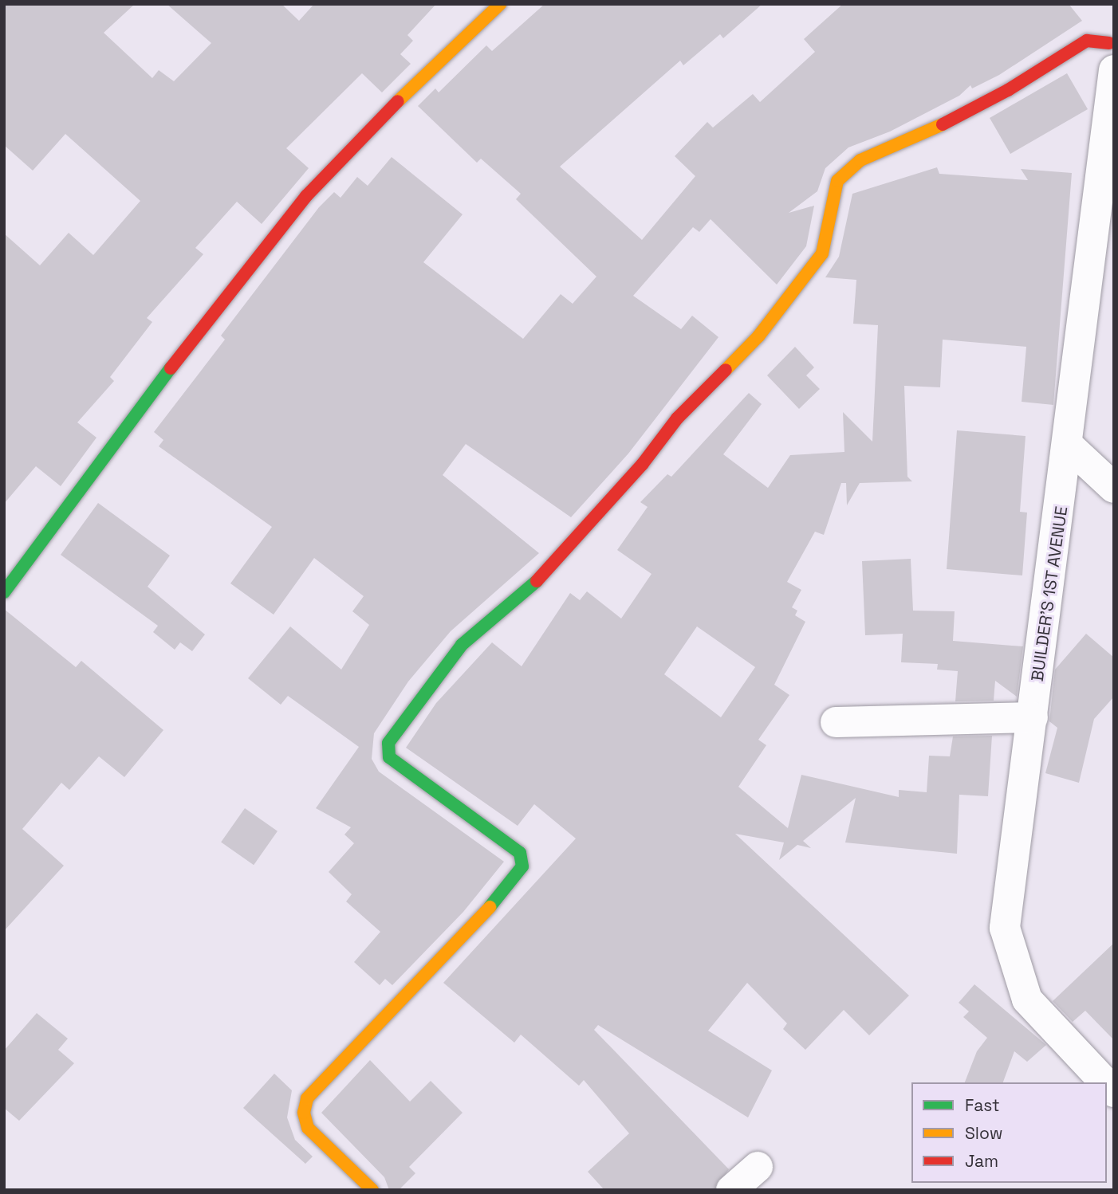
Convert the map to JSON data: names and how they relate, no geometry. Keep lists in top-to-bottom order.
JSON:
{
  "streets": {
    "street": ["BUILDER'S 1ST AVENUE"]
  },
  "legend": ["Fast", "Slow", "Jam"]
}
